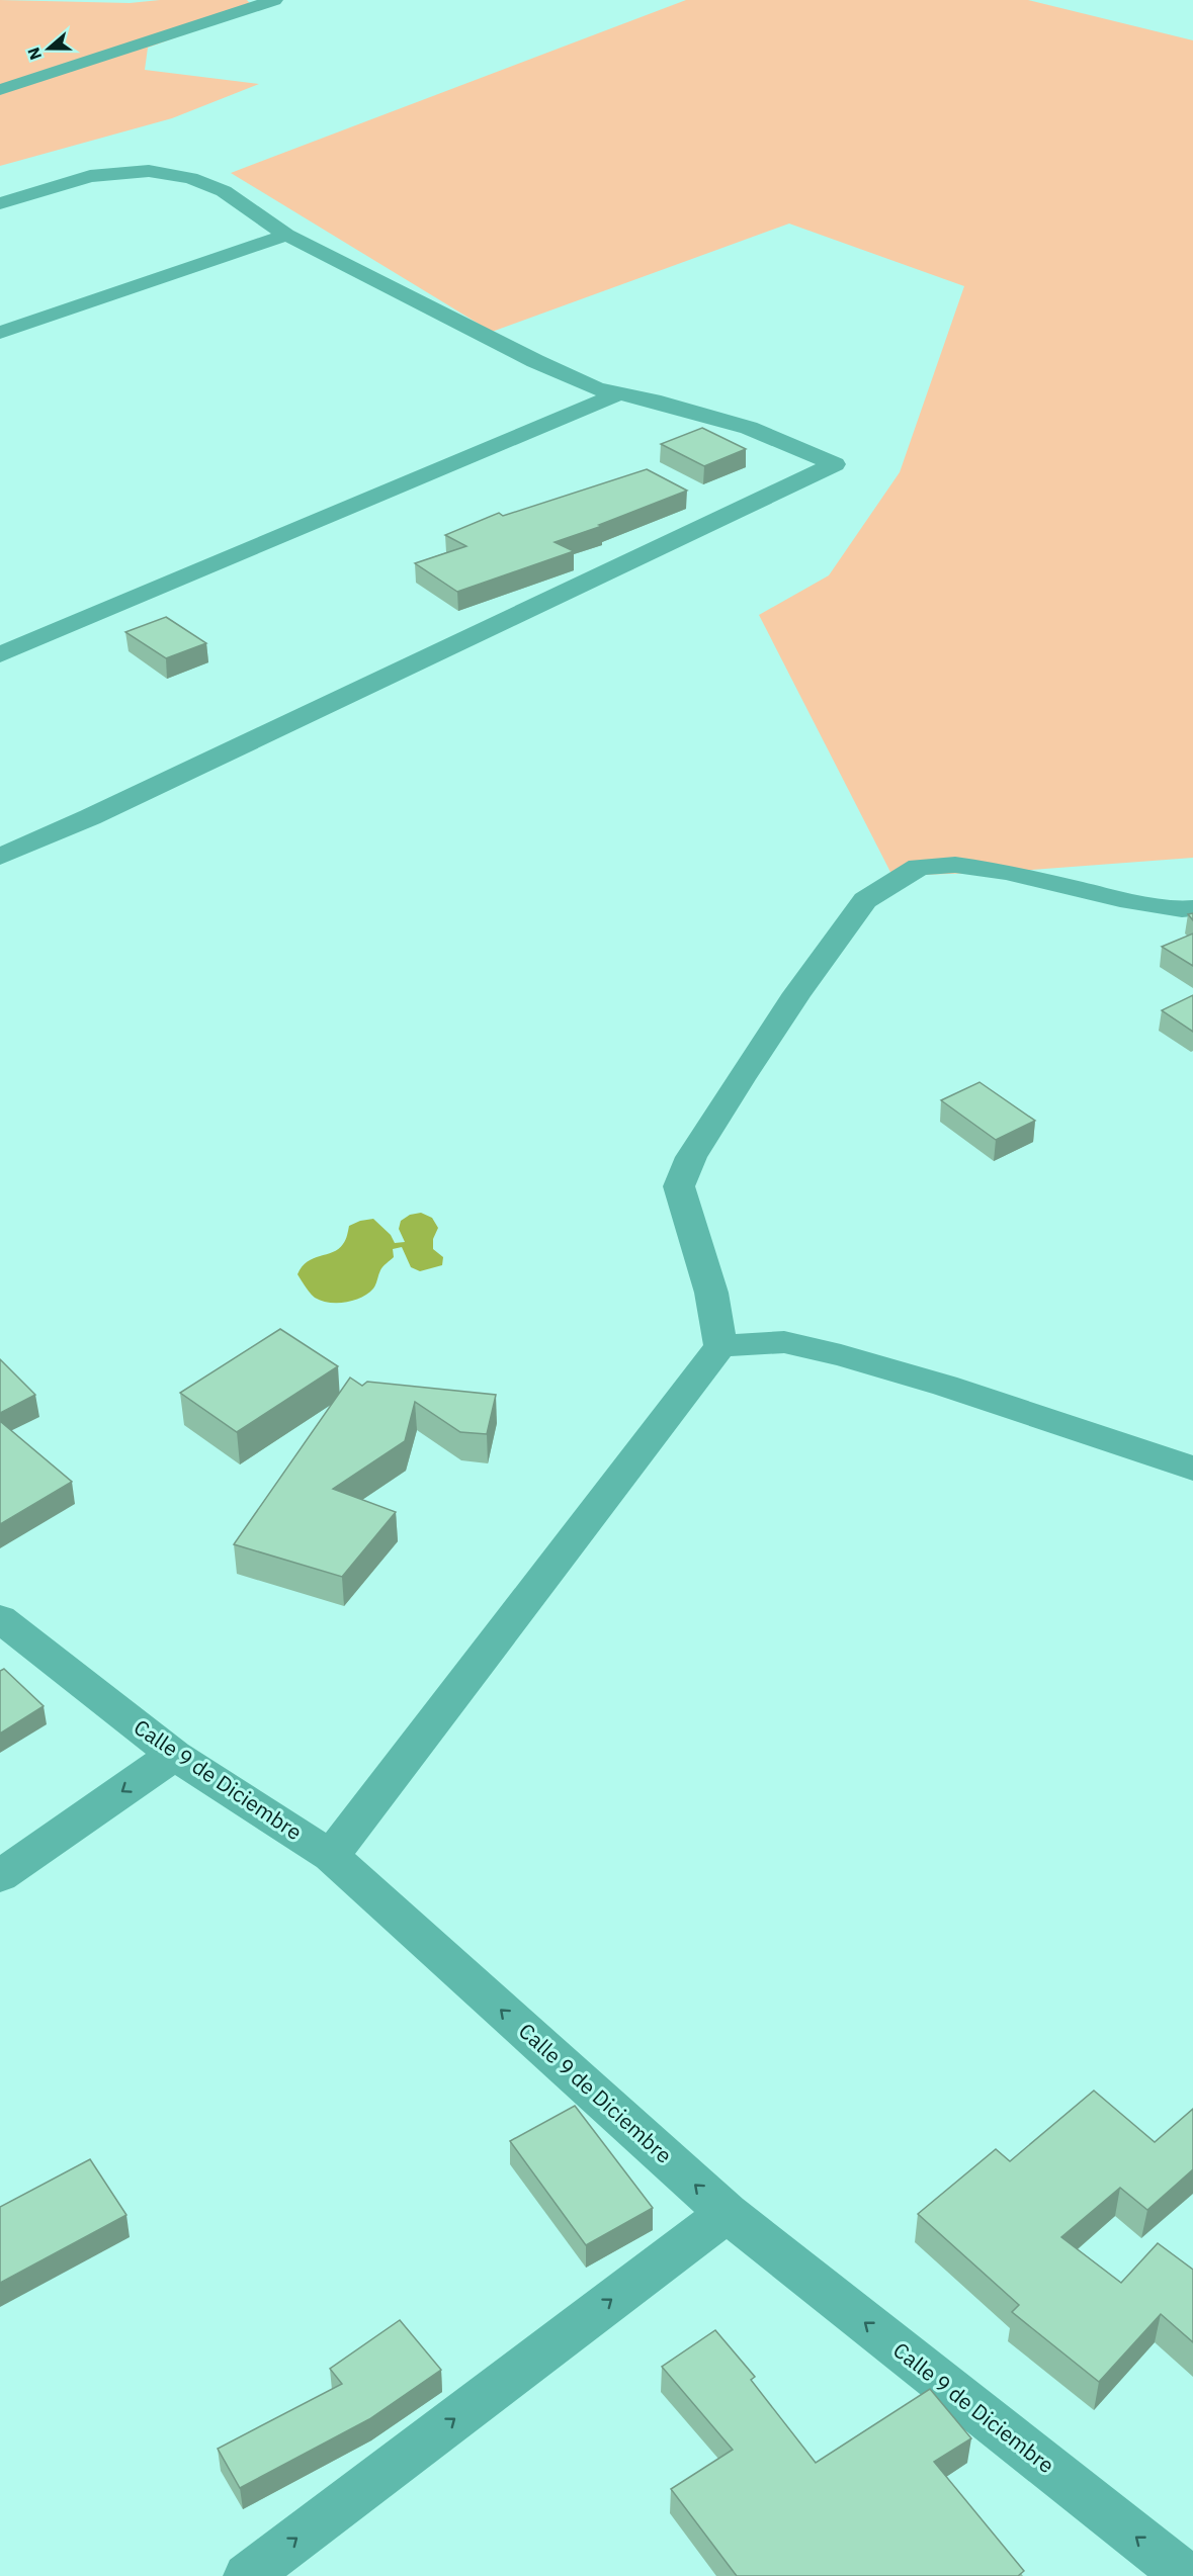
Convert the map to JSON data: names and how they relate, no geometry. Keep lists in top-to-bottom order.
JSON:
{
  "streets": {
    "street": ["Calle 9 de Diciembre"]
  },
  "one_way": ["Calle 9 de Diciembre"],
  "north": "left"
}
